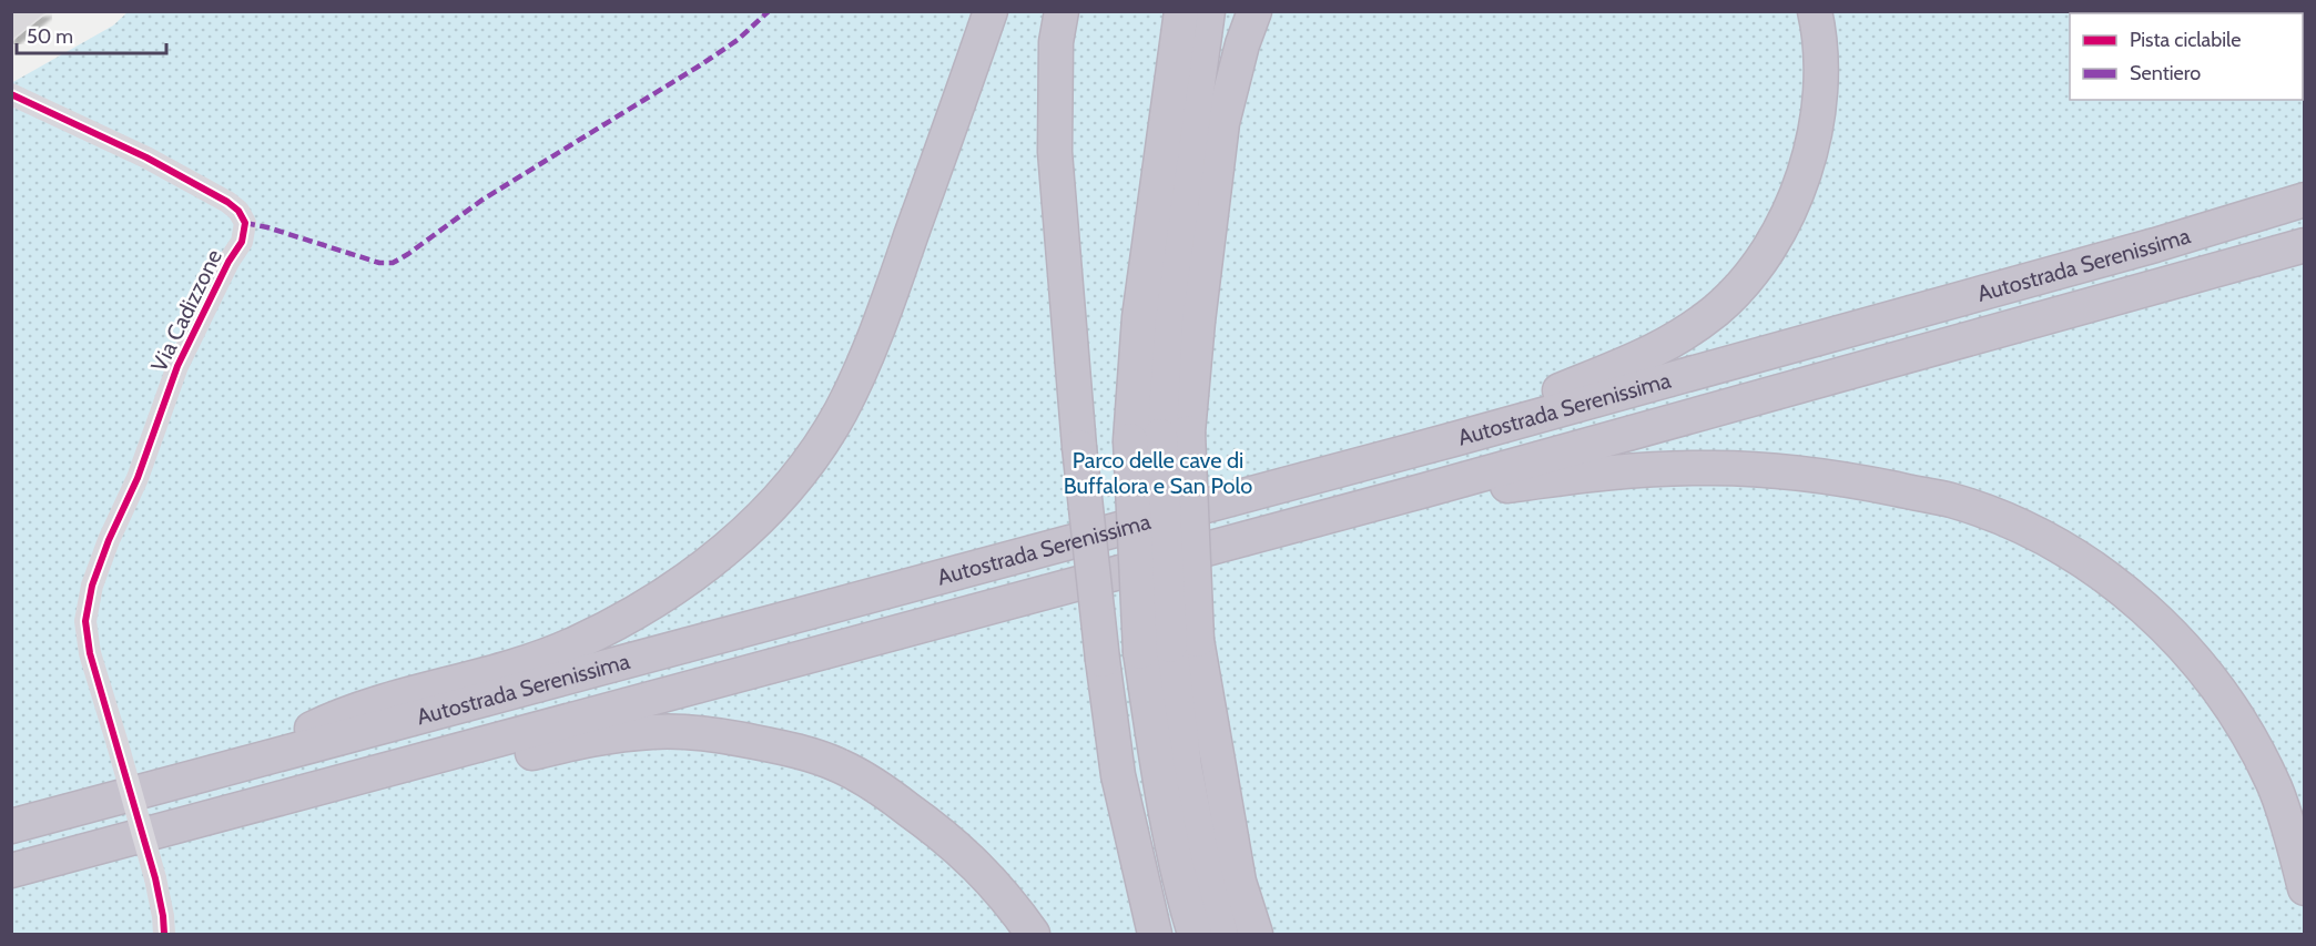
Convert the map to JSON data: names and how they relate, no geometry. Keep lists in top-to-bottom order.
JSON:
{
  "streets": {
    "highway": ["Autostrada Serenissima"],
    "street": ["Via Cadizzone"]
  },
  "parks": ["Parco delle cave di Buffalora e San Polo"],
  "legend": ["Pista ciclabile", "Sentiero"],
  "scale_bar": "50 m"
}
